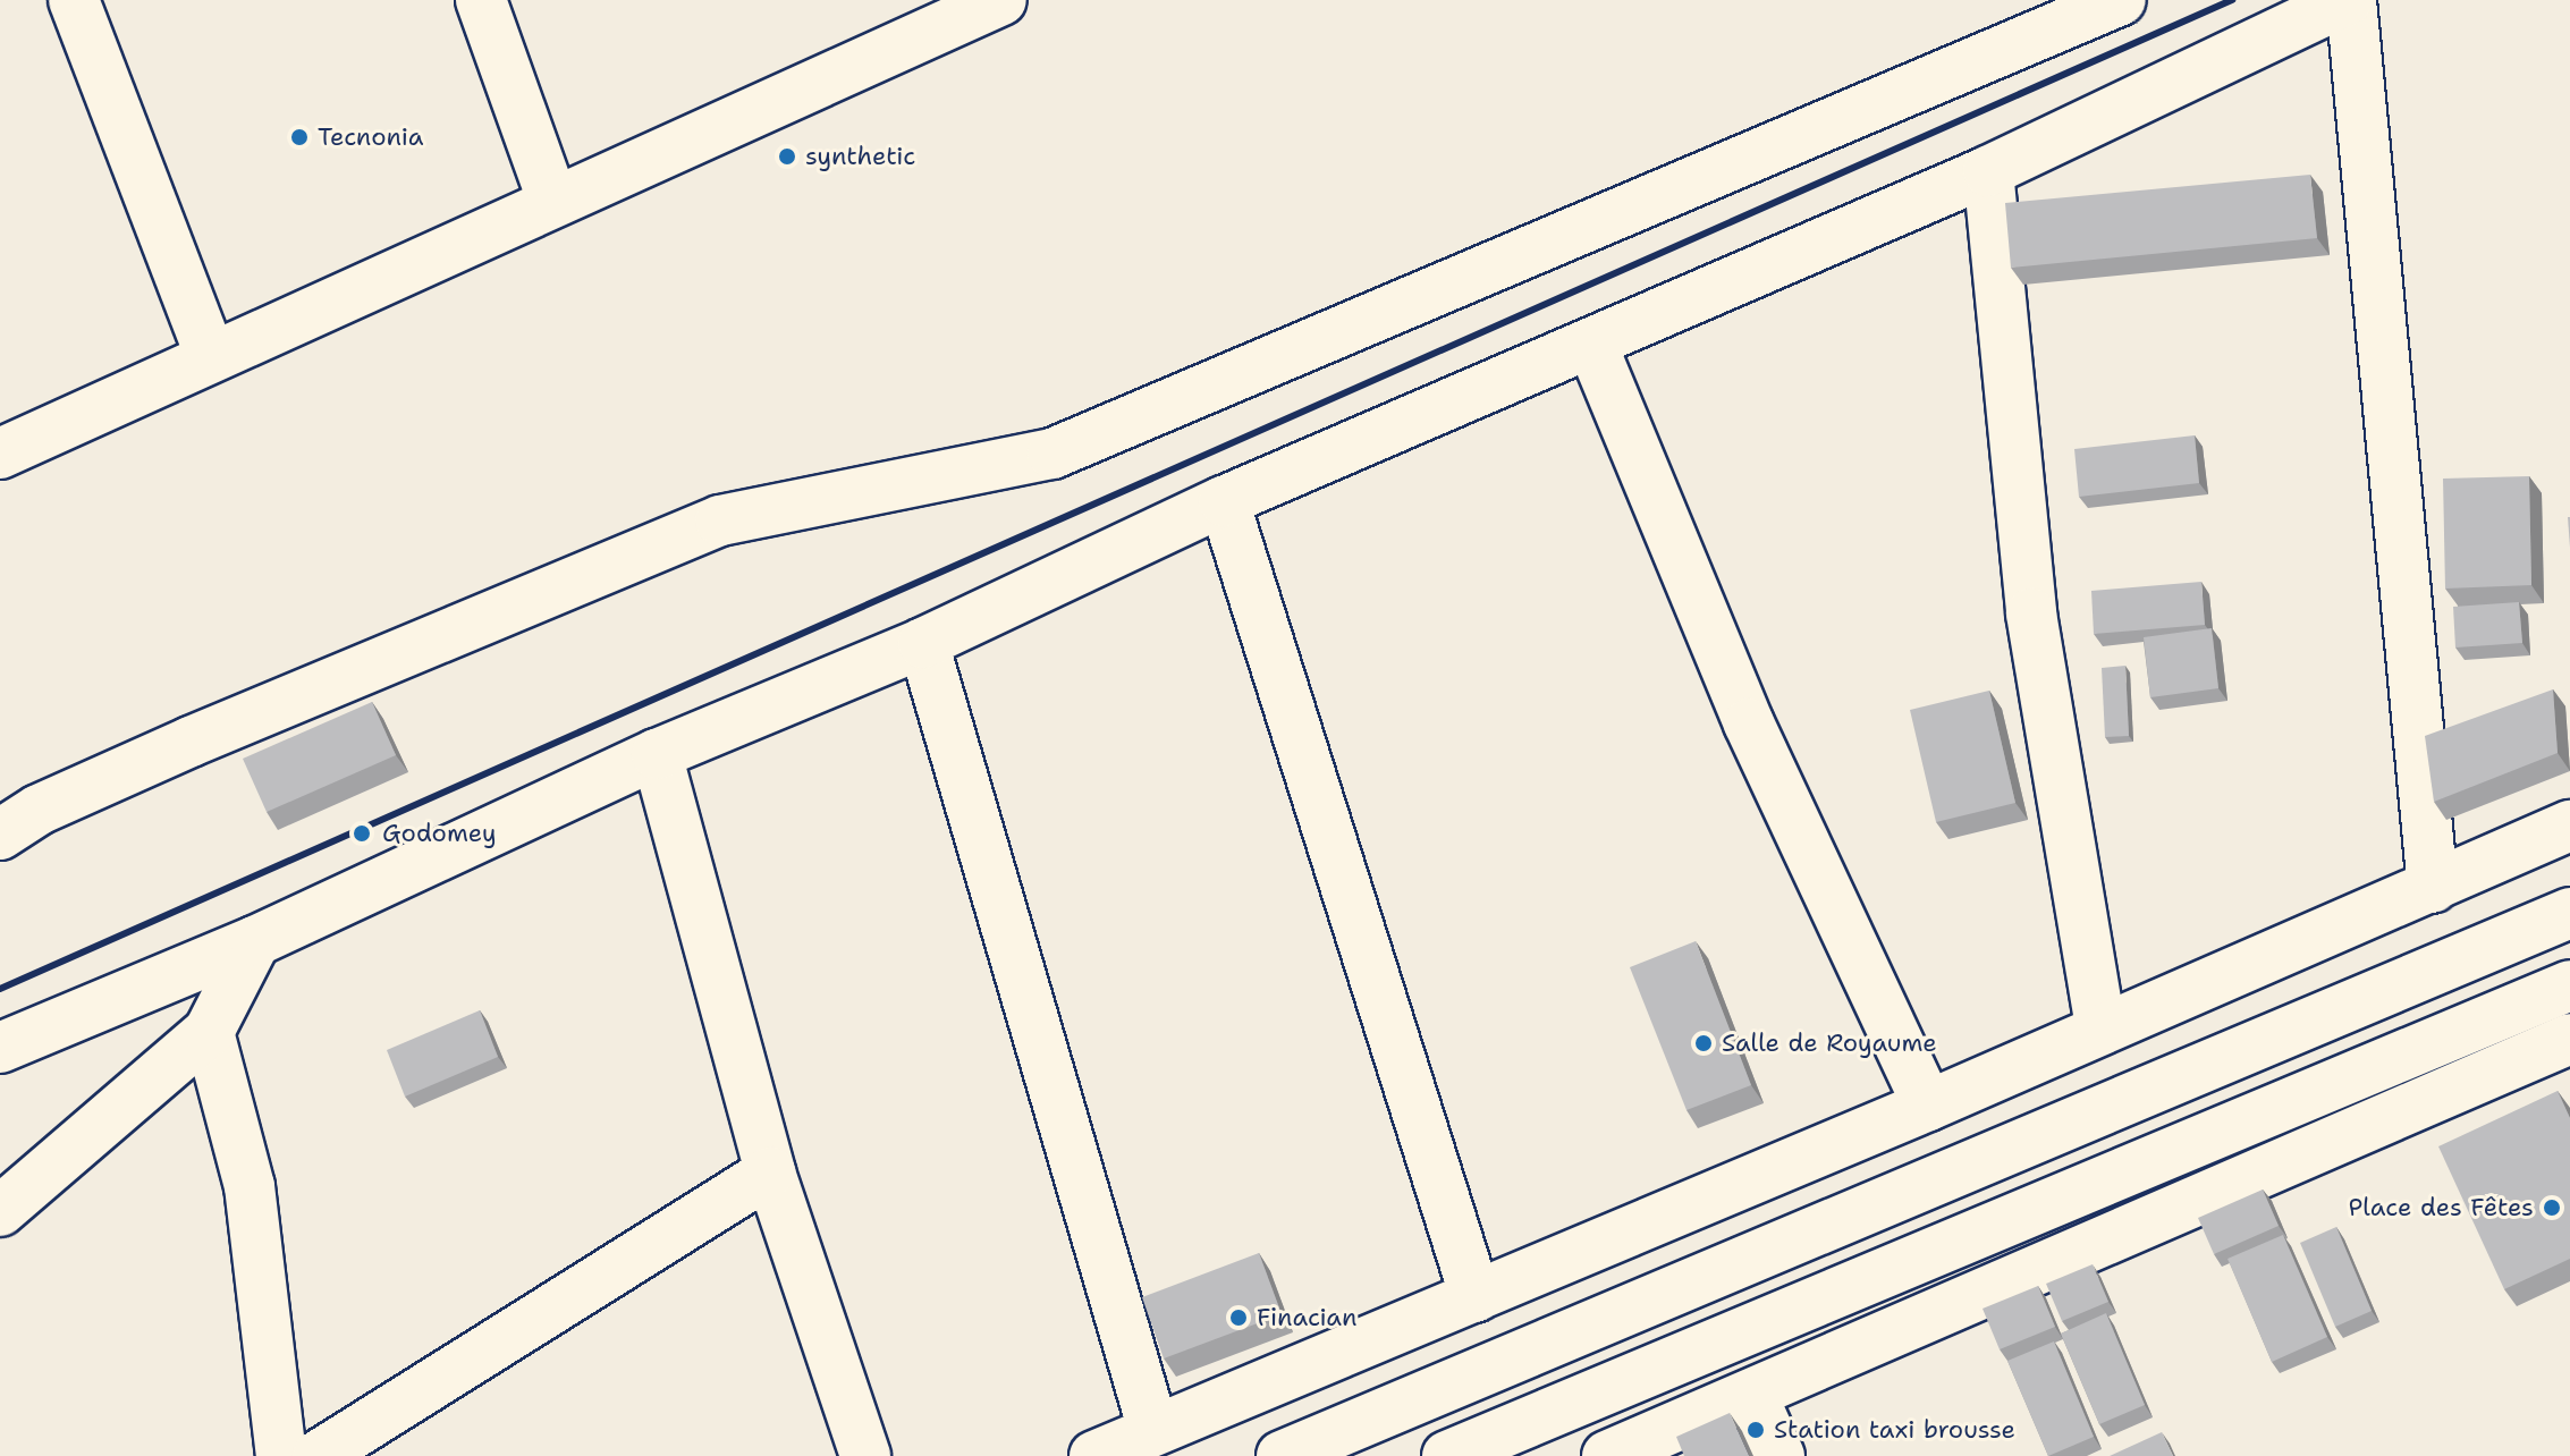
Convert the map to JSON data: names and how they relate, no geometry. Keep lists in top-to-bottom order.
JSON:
{
  "places": [
    "Tecnonia",
    "synthetic",
    "Godomey",
    "Salle de Royaume",
    "Place des Fêtes",
    "Finacian",
    "Station taxi brousse"
  ]
}
